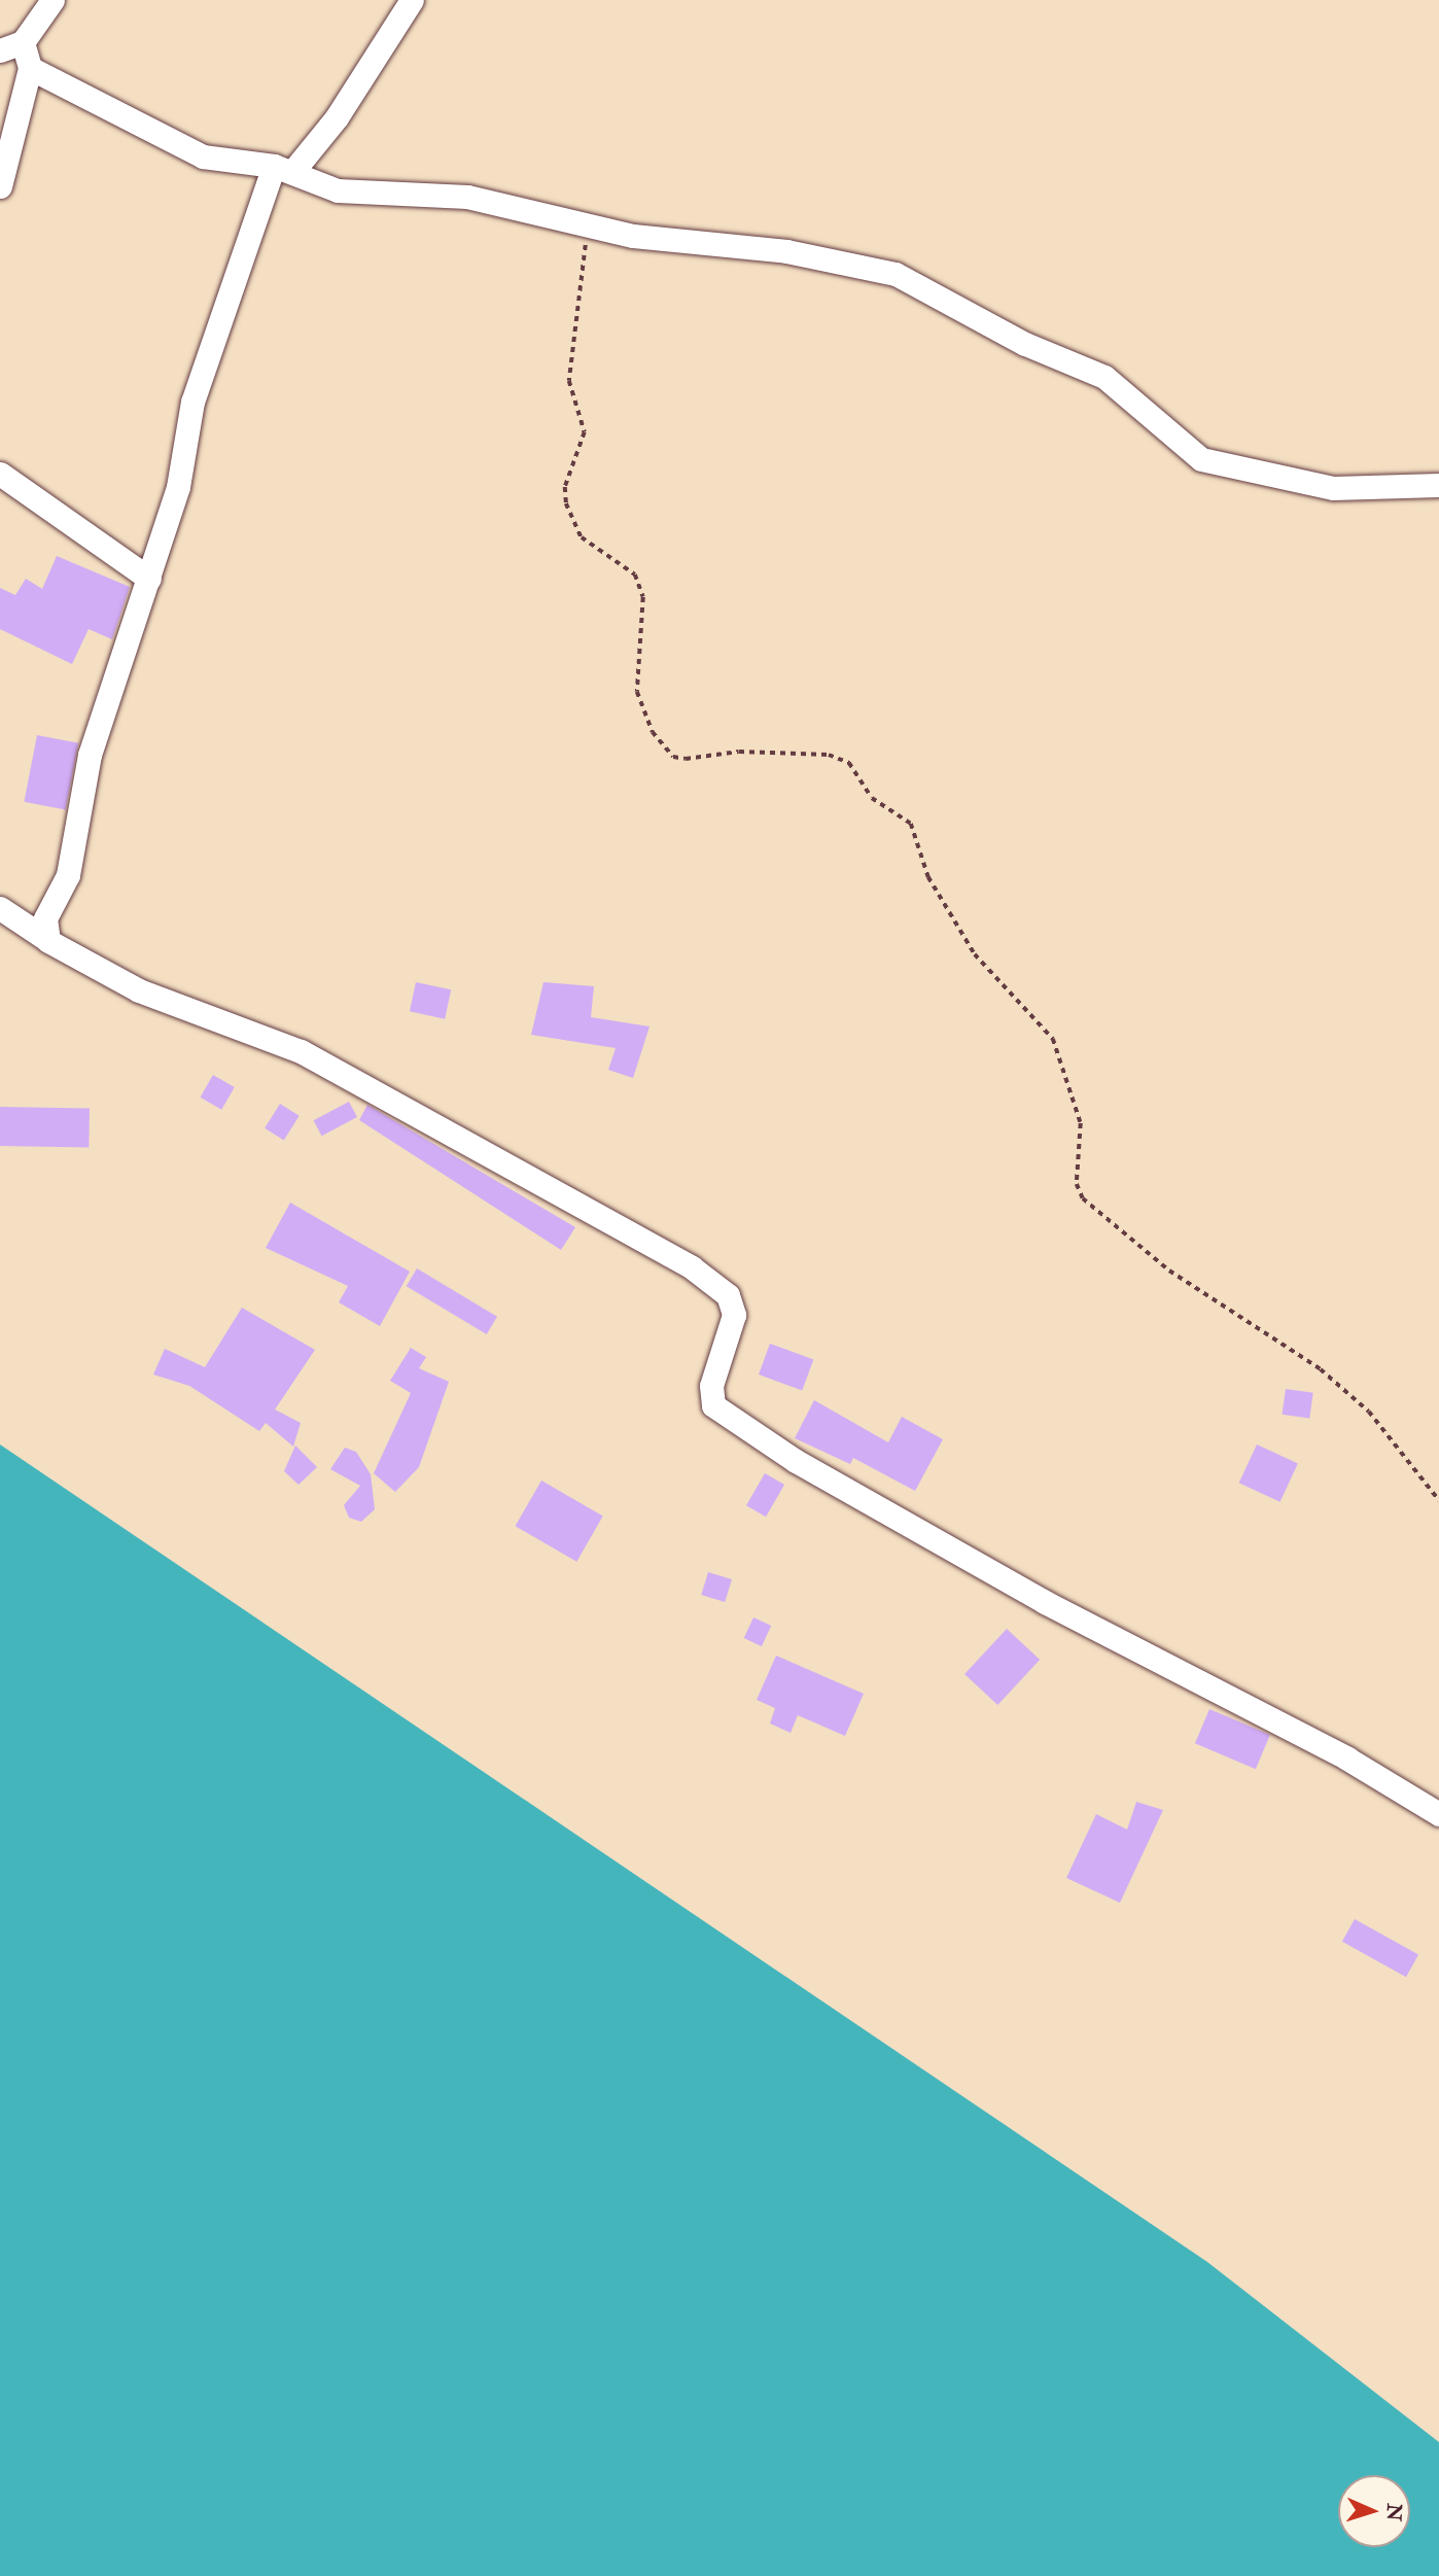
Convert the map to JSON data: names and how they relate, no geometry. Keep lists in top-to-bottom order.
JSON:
{
  "north": "right"
}
